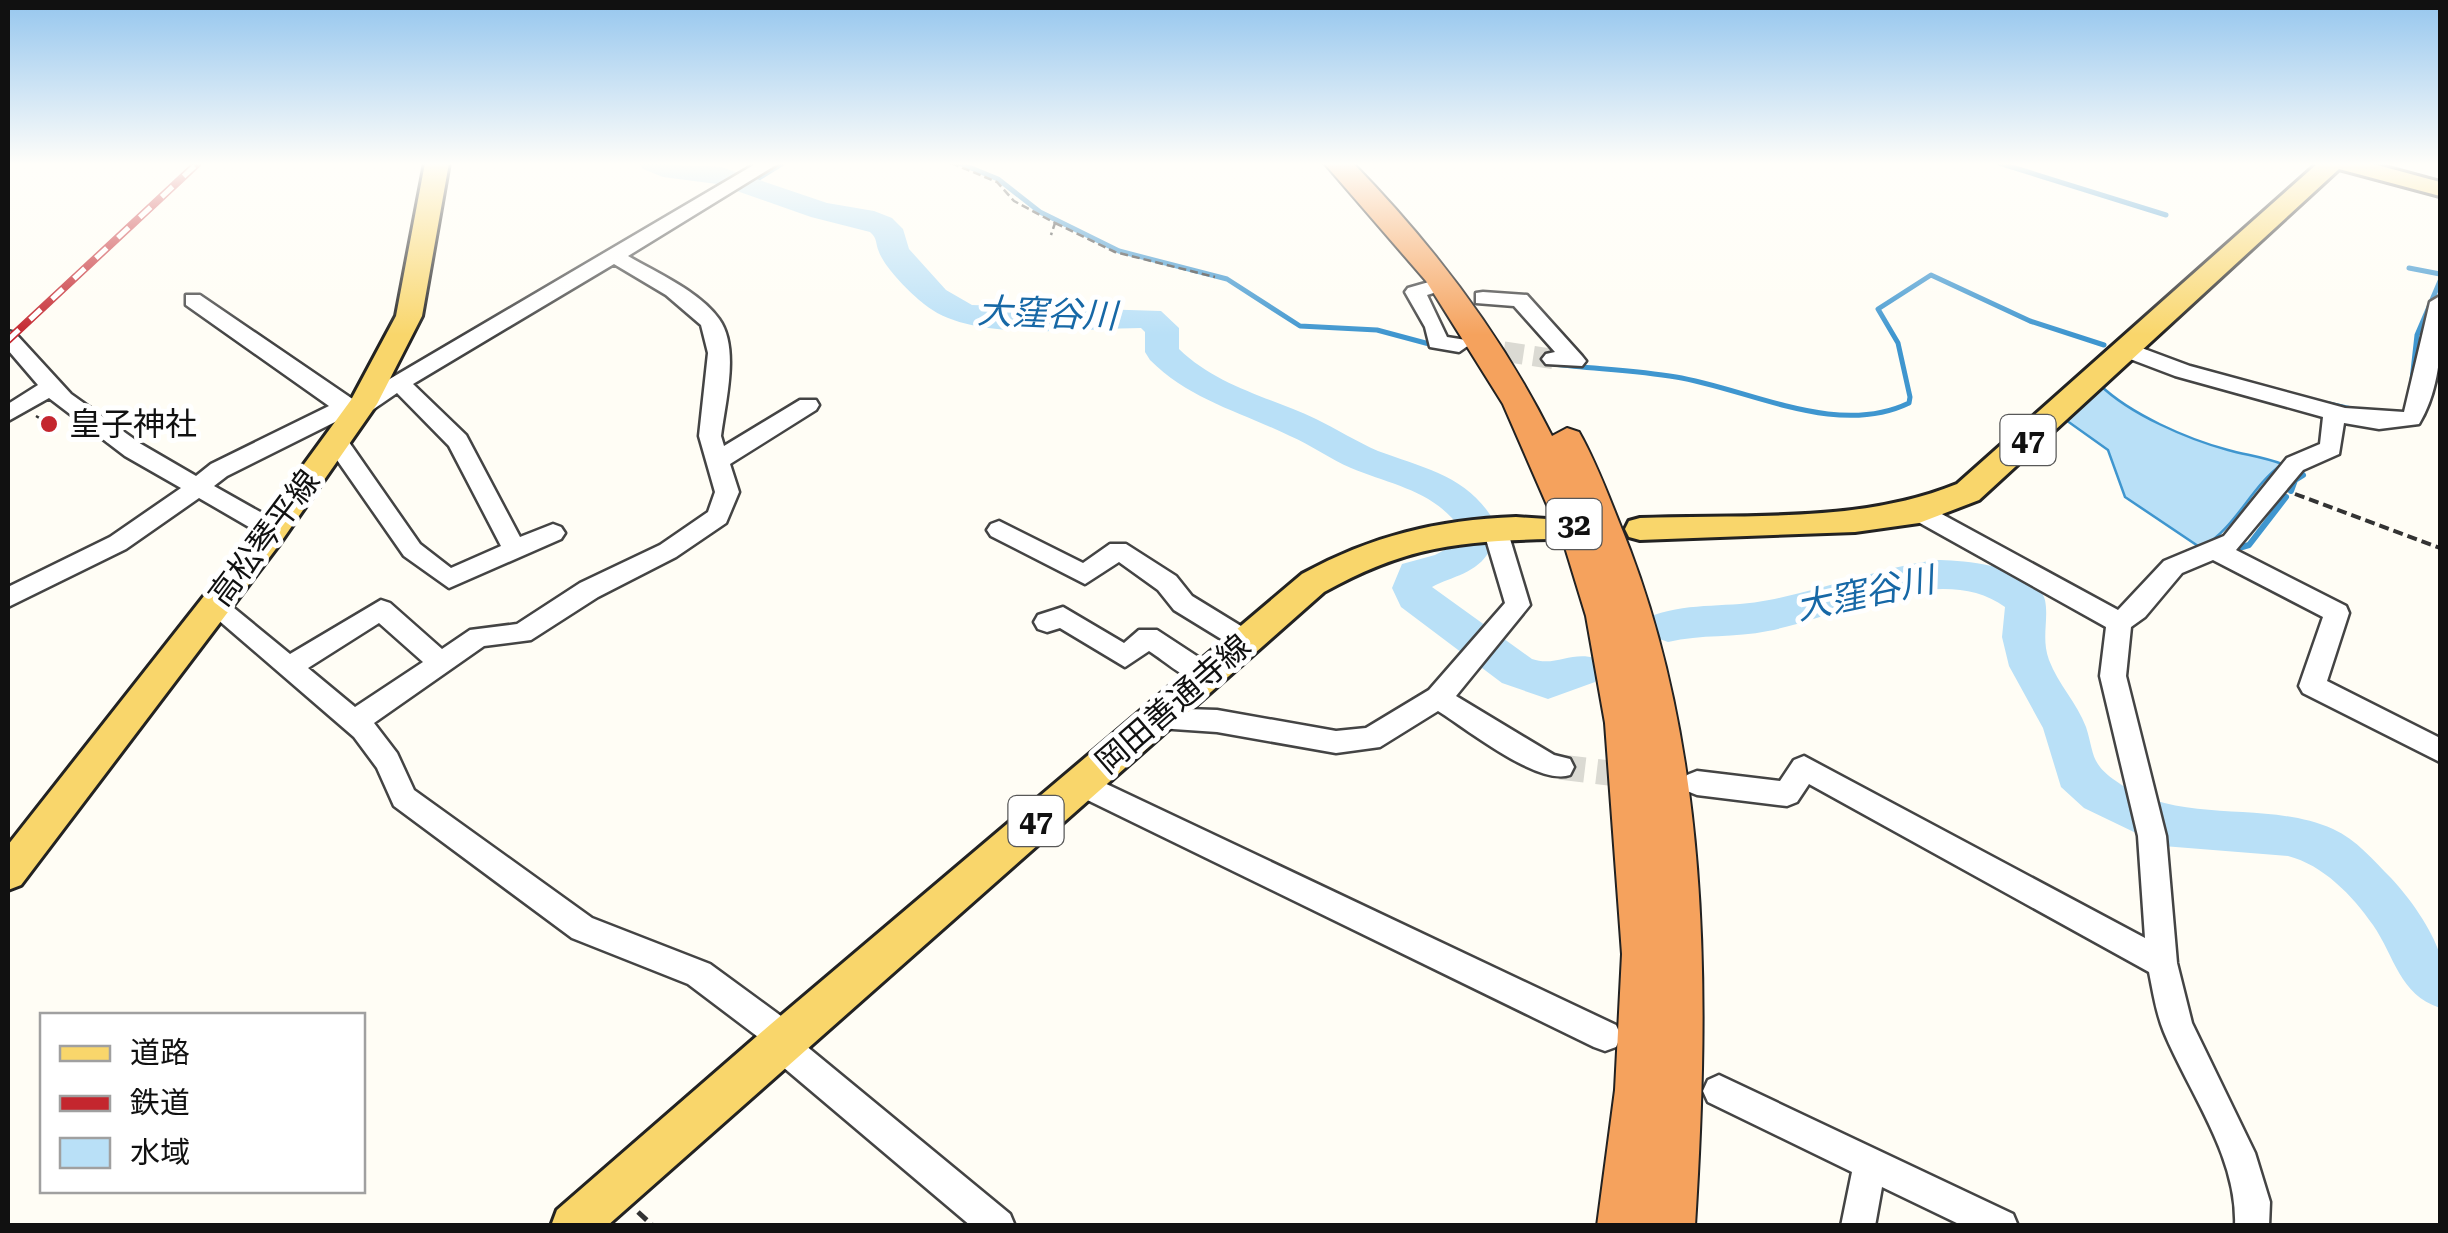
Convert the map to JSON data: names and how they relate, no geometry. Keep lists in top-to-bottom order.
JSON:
{
  "streets": {
    "highway": ["32"],
    "main road": ["47", "高松琴平線", "岡田善通寺線"]
  },
  "water": ["大窪谷川"],
  "places": ["皇子神社"],
  "legend": ["道路", "鉄道", "水域"]
}
